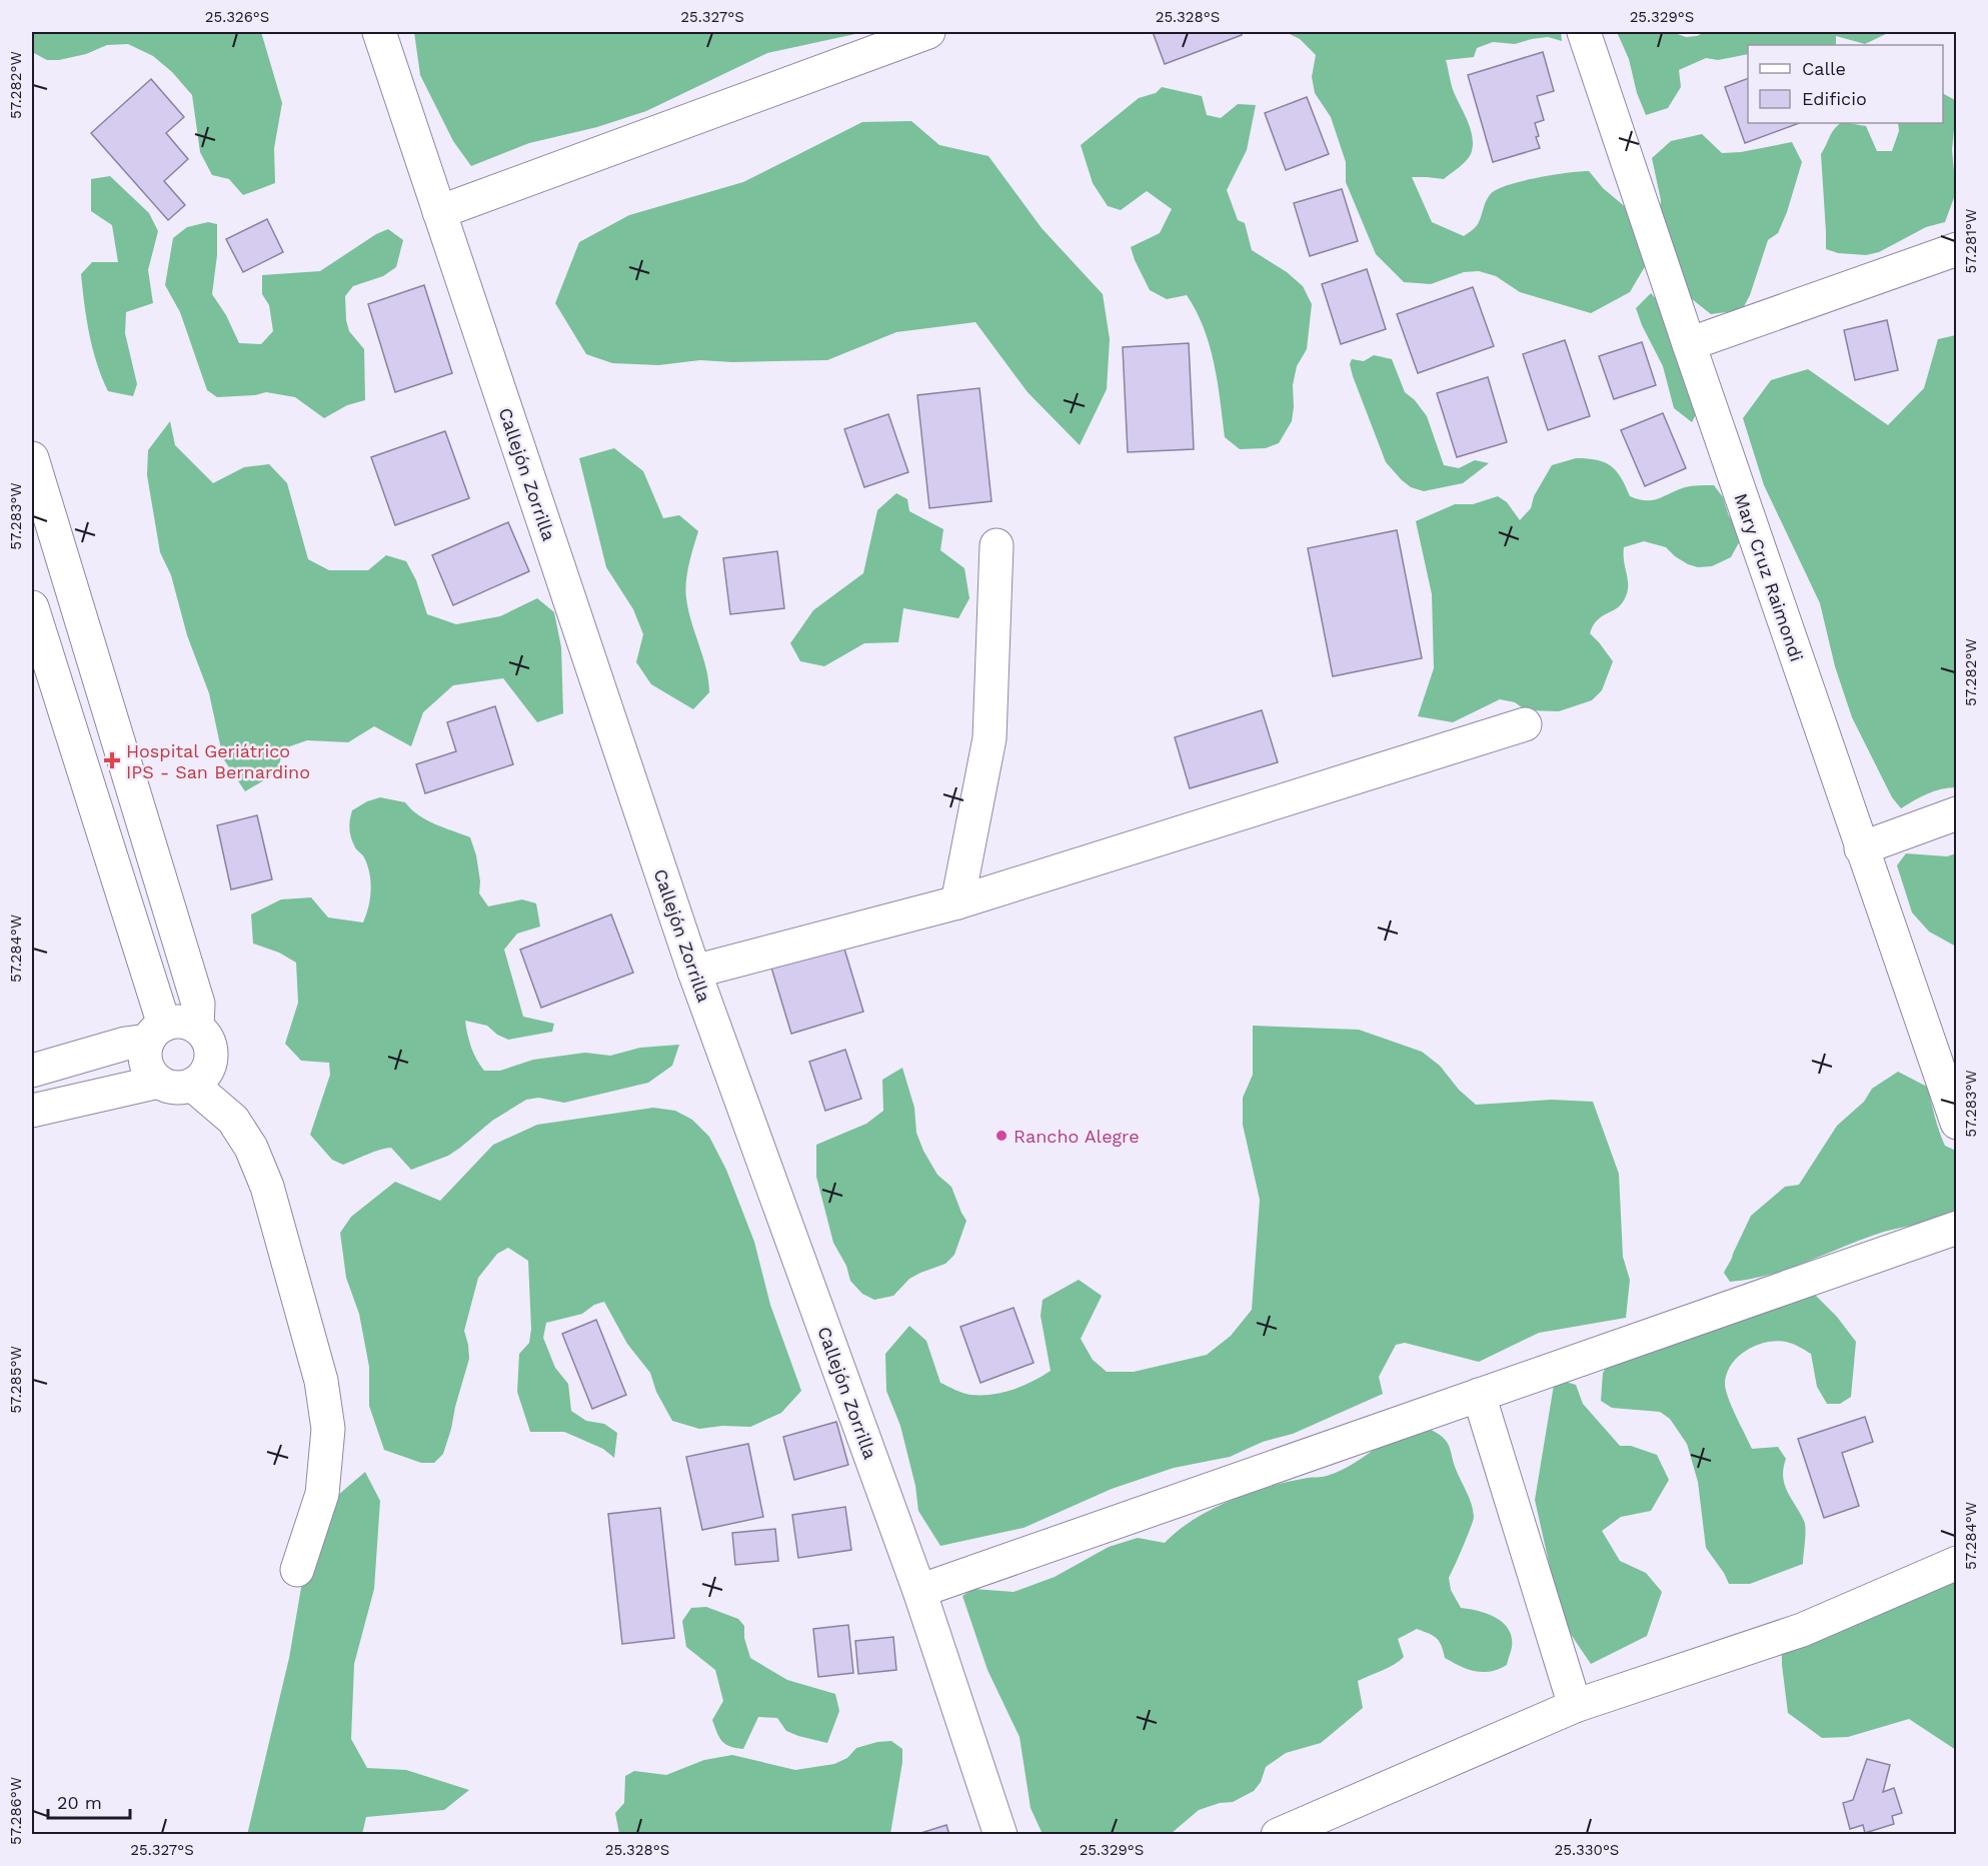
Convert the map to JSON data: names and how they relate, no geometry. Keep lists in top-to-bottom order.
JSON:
{
  "streets": {
    "street": ["Callejón Zorrilla", "Mary Cruz Raimondi"]
  },
  "places": {
    "health": ["Hospital Geriátrico IPS - San Bernardino"],
    "other": ["Rancho Alegre"]
  },
  "legend": ["Calle", "Edificio"],
  "scale_bar": "20 m",
  "coordinates": [
    "25.326°S",
    "25.327°S",
    "25.328°S",
    "25.329°S",
    "57.282°W",
    "57.281°W",
    "57.283°W",
    "57.284°W",
    "57.285°W",
    "57.286°W",
    "25.330°S"
  ]
}
